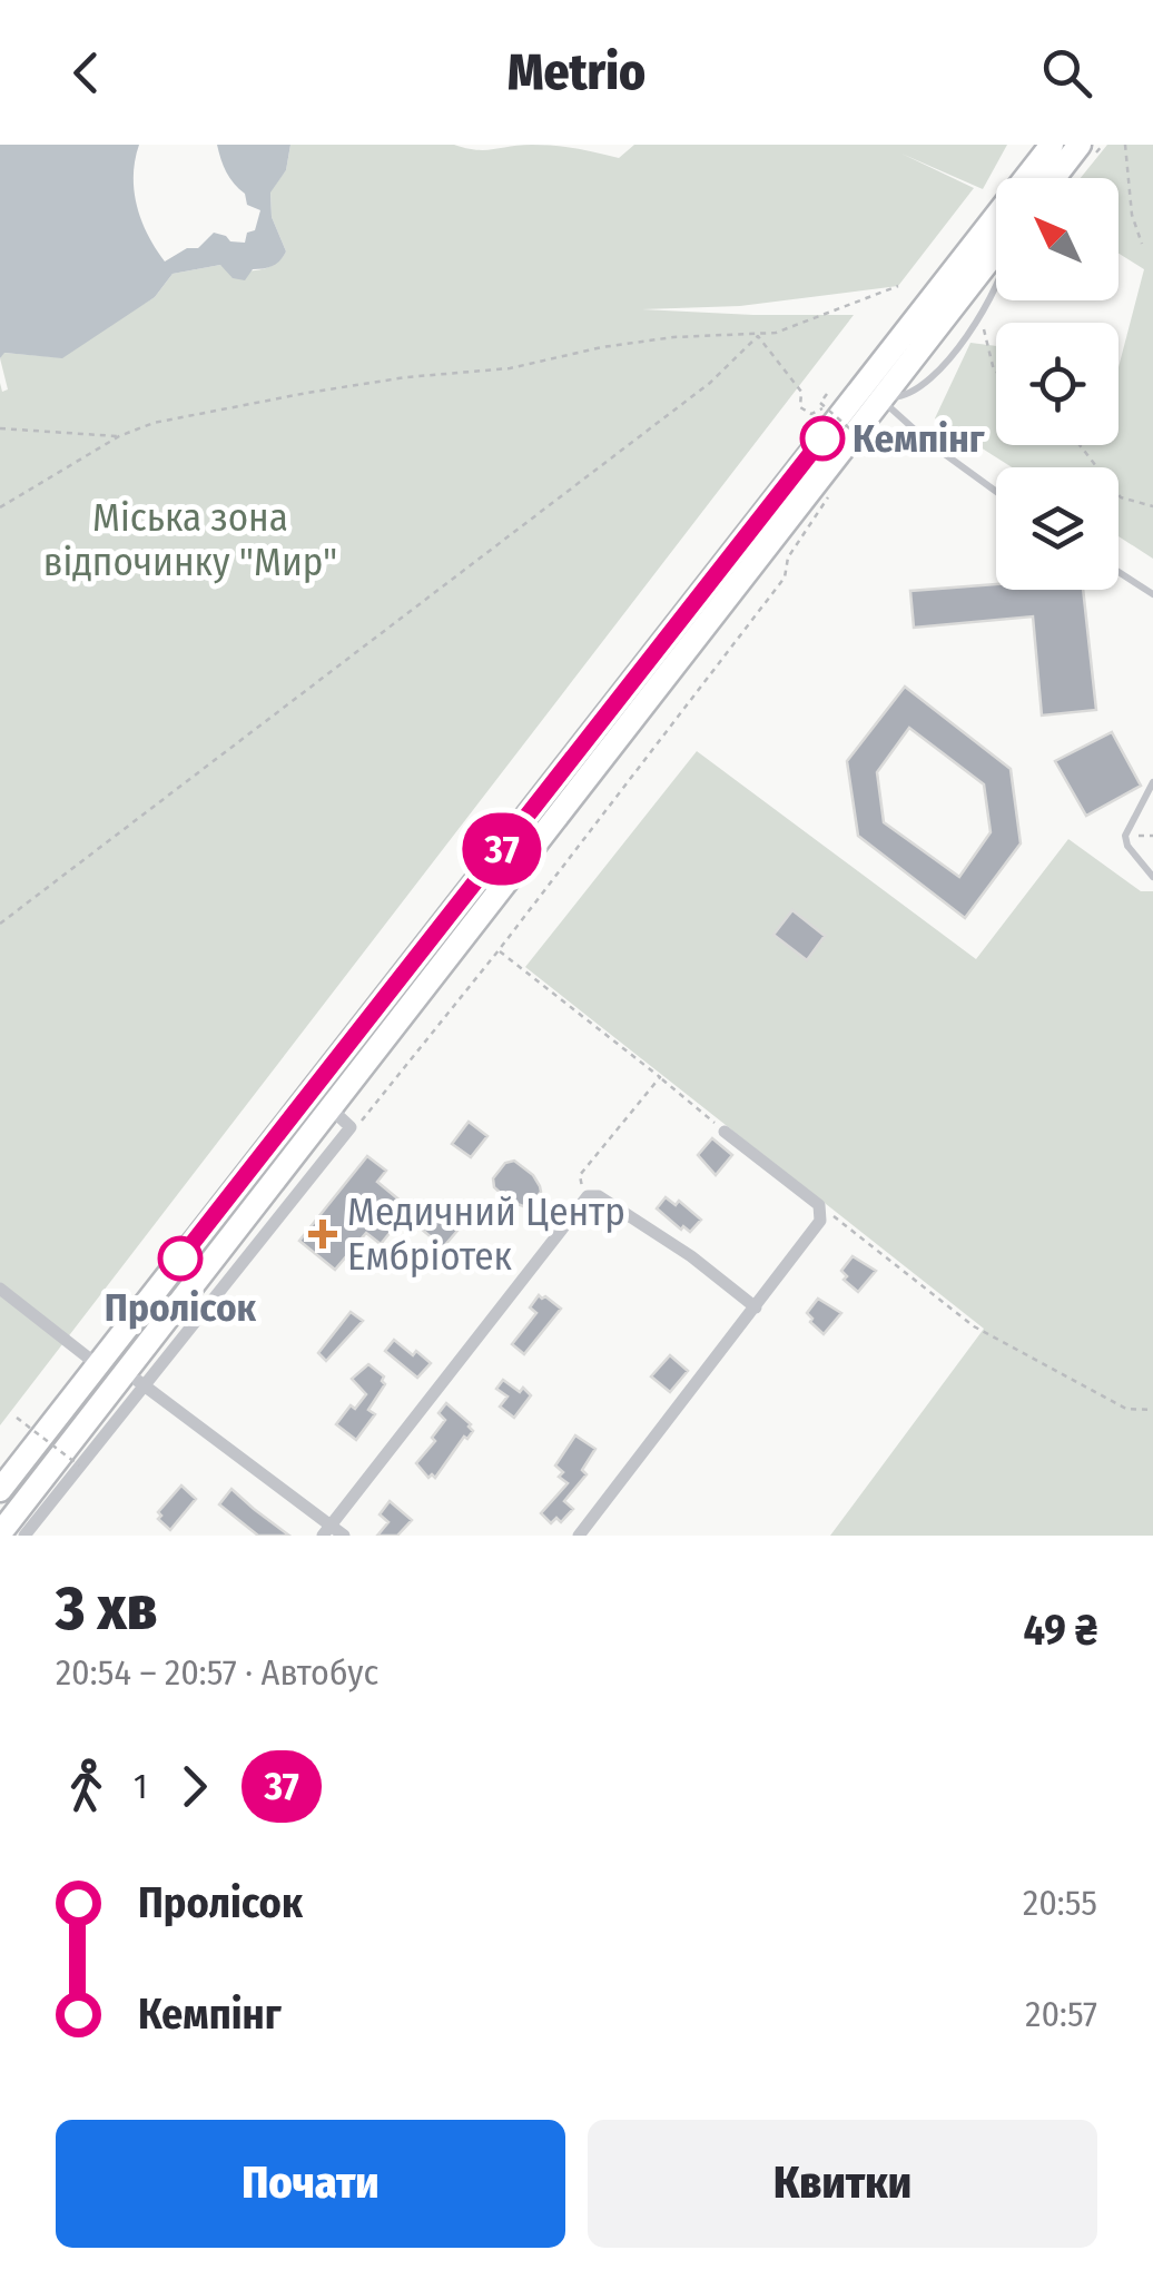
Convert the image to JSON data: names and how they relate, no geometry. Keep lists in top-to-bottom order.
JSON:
{
  "parks": ["Міська зона відпочинку \"Мир\""],
  "places": {
    "other": ["Кемпінг", "Пролісок"],
    "health": ["Медичний Центр Ембріотек"]
  },
  "lines": ["bus line 37"],
  "north": "top left",
  "page": {
    "header": "Metrio",
    "on_map": "37",
    "heading": ["3 хв", "20:54 – 20:57 · Автобус", "49 ₴"],
    "legs": ["1", "37"],
    "list": [
      {
        "name": "Пролісок",
        "value": "20:55"
      },
      {
        "name": "Кемпінг",
        "value": "20:57"
      }
    ],
    "buttons": ["Почати", "Квитки"]
  }
}
